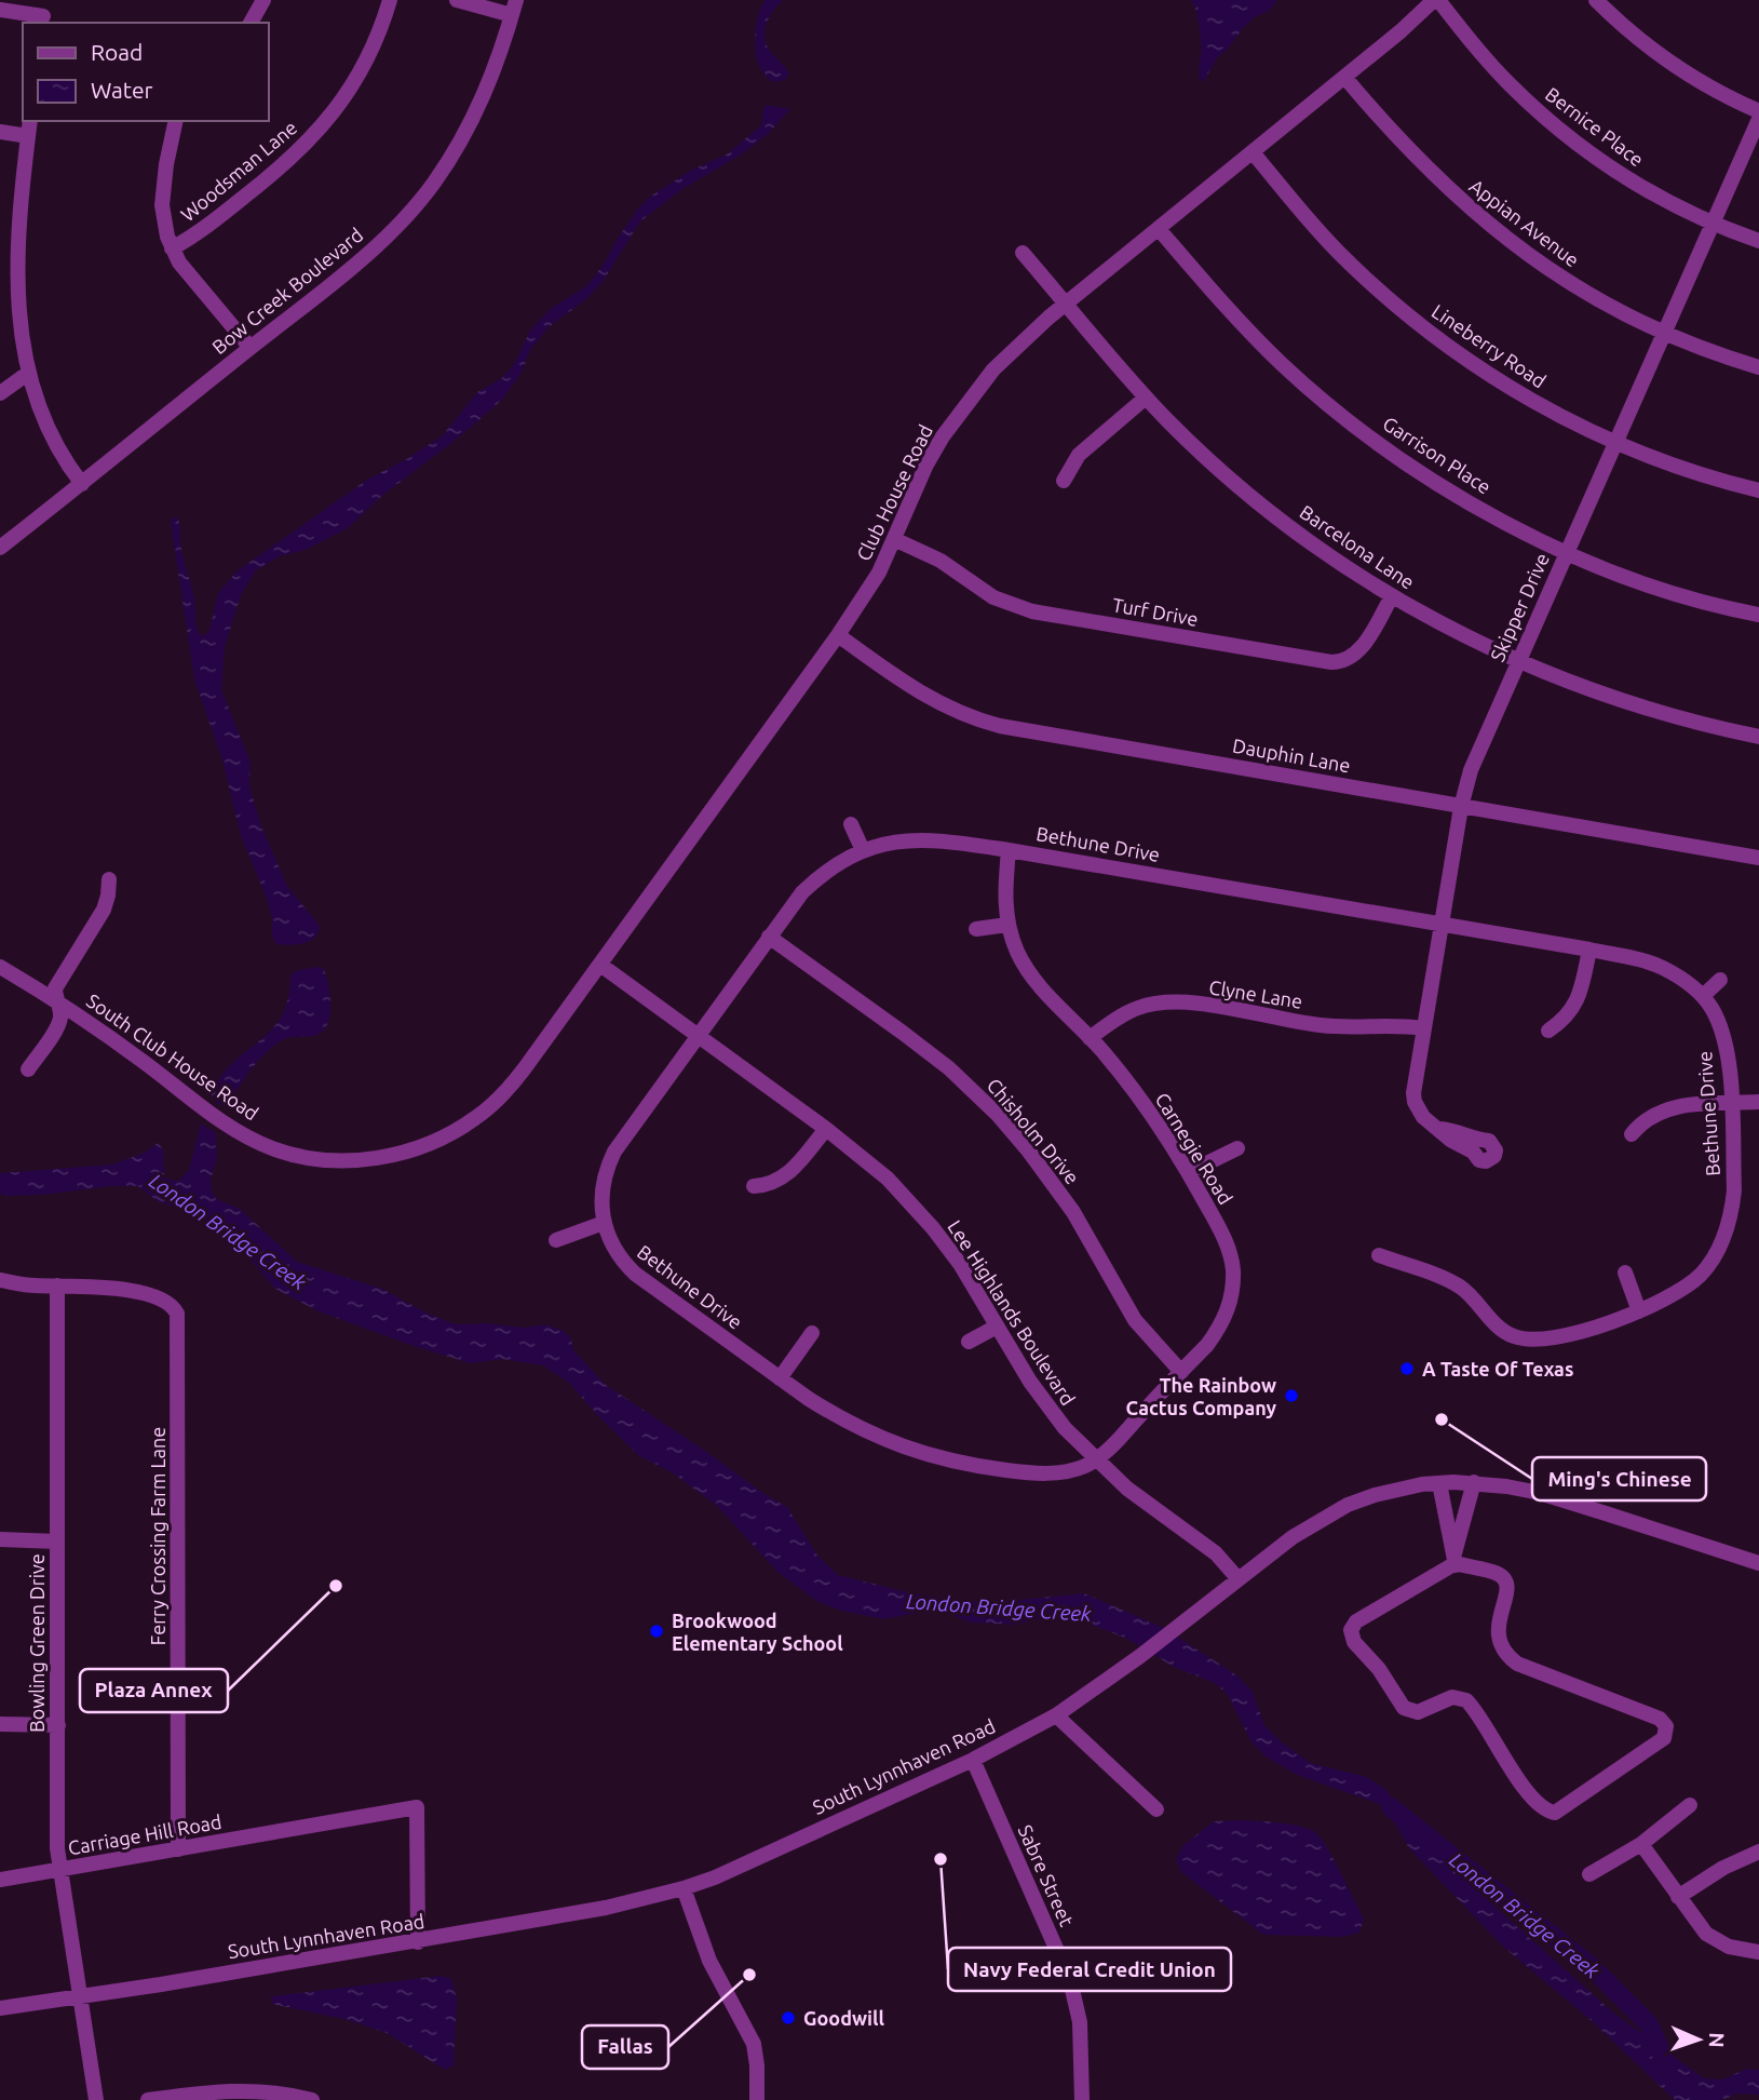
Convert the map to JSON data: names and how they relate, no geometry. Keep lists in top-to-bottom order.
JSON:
{
  "streets": {
    "street": [
      "Bernice Place",
      "Woodsman Lane",
      "Appian Avenue",
      "Bow Creek Boulevard",
      "Lineberry Road",
      "Garrison Place",
      "Club House Road",
      "Barcelona Lane",
      "Skipper Drive",
      "Turf Drive",
      "Dauphin Lane",
      "Bethune Drive",
      "Clyne Lane",
      "South Club House Road",
      "Chisholm Drive",
      "Carnegie Road",
      "Lee Highlands Boulevard",
      "Ferry Crossing Farm Lane",
      "Bowling Green Drive",
      "South Lynnhaven Road",
      "Carriage Hill Road",
      "Sabre Street"
    ]
  },
  "crossings": [
    ["Bernice Place", "Club House Road"],
    ["Bernice Place", "Skipper Drive"],
    ["Appian Avenue", "Club House Road"],
    ["Appian Avenue", "Skipper Drive"],
    ["Lineberry Road", "Club House Road"],
    ["Lineberry Road", "Skipper Drive"],
    ["Garrison Place", "Club House Road"],
    ["Garrison Place", "Skipper Drive"],
    ["Club House Road", "Barcelona Lane"],
    ["Club House Road", "Turf Drive"],
    ["Club House Road", "Dauphin Lane"],
    ["Club House Road", "South Club House Road"],
    ["Club House Road", "Lee Highlands Boulevard"],
    ["Barcelona Lane", "Skipper Drive"],
    ["Barcelona Lane", "Turf Drive"],
    ["Skipper Drive", "Dauphin Lane"],
    ["Skipper Drive", "Bethune Drive"],
    ["Skipper Drive", "Clyne Lane"],
    ["Bethune Drive", "Chisholm Drive"],
    ["Bethune Drive", "Carnegie Road"],
    ["Bethune Drive", "Lee Highlands Boulevard"],
    ["Clyne Lane", "Carnegie Road"],
    ["Chisholm Drive", "Carnegie Road"],
    ["Carnegie Road", "Lee Highlands Boulevard"],
    ["Lee Highlands Boulevard", "South Lynnhaven Road"],
    ["Ferry Crossing Farm Lane", "Bowling Green Drive"],
    ["Ferry Crossing Farm Lane", "Carriage Hill Road"],
    ["Bowling Green Drive", "South Lynnhaven Road"],
    ["Bowling Green Drive", "Carriage Hill Road"],
    ["South Lynnhaven Road", "Carriage Hill Road"],
    ["South Lynnhaven Road", "Sabre Street"]
  ],
  "water": ["London Bridge Creek"],
  "places": [
    "A Taste Of Texas",
    "The Rainbow Cactus Company",
    "Ming's Chinese",
    "Plaza Annex",
    "Brookwood Elementary School",
    "Navy Federal Credit Union",
    "Fallas",
    "Goodwill"
  ],
  "legend": ["Road", "Water"],
  "north": "right"
}
